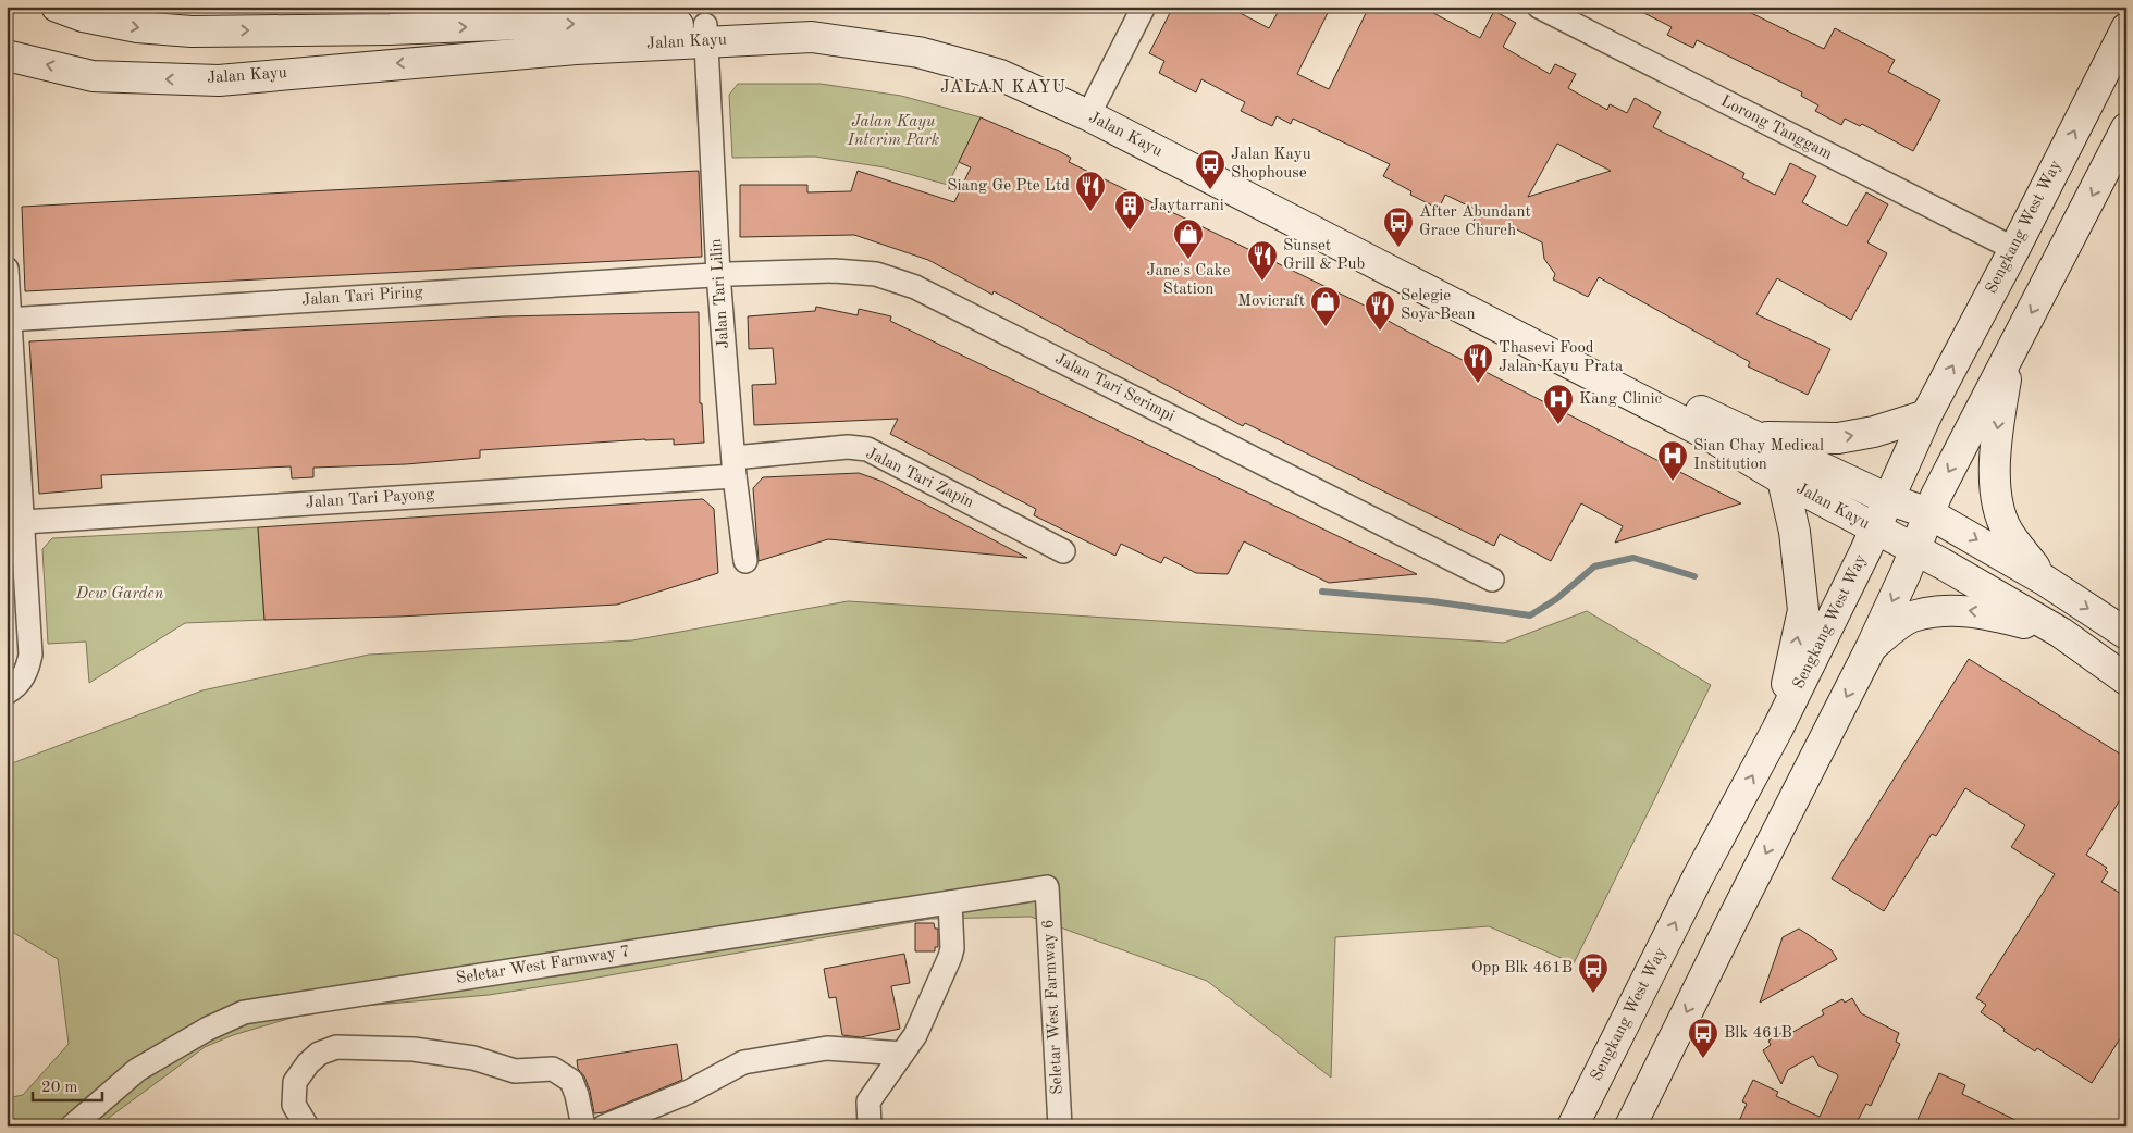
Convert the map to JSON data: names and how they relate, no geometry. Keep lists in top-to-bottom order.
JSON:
{
  "streets": {
    "main road": ["Jalan Kayu", "Sengkang West Way"],
    "street": [
      "Lorong Tanggam",
      "Jalan Tari Lilin",
      "Jalan Tari Piring",
      "Jalan Tari Serimpi",
      "Jalan Tari Zapin",
      "Jalan Tari Payong",
      "Seletar West Farmway 7",
      "Seletar West Farmway 6"
    ]
  },
  "crossings": [
    ["Jalan Kayu", "Sengkang West Way"],
    ["Jalan Kayu", "Jalan Tari Lilin"],
    ["Lorong Tanggam", "Sengkang West Way"],
    ["Jalan Tari Lilin", "Jalan Tari Piring"],
    ["Jalan Tari Lilin", "Jalan Tari Serimpi"],
    ["Jalan Tari Lilin", "Jalan Tari Zapin"],
    ["Jalan Tari Lilin", "Jalan Tari Payong"],
    ["Jalan Tari Piring", "Jalan Tari Serimpi"],
    ["Jalan Tari Zapin", "Jalan Tari Payong"],
    ["Seletar West Farmway 7", "Seletar West Farmway 6"]
  ],
  "districts": ["JALAN KAYU"],
  "parks": ["Jalan Kayu Interim Park", "Dew Garden"],
  "places": {
    "bus stop": [
      "Jalan Kayu Shophouse",
      "After Abundant Grace Church",
      "Opp Blk 461B",
      "Blk 461B"
    ],
    "restaurant": [
      "Siang Ge Pte Ltd",
      "Sunset Grill & Pub",
      "Selegie Soya Bean",
      "Thasevi Food Jalan Kayu Prata"
    ],
    "building": ["Jaytarrani"],
    "shop": ["Jane's Cake Station", "Movicraft"],
    "hospital": ["Kang Clinic", "Sian Chay Medical Institution"]
  },
  "scale_bar": "20 m"
}
